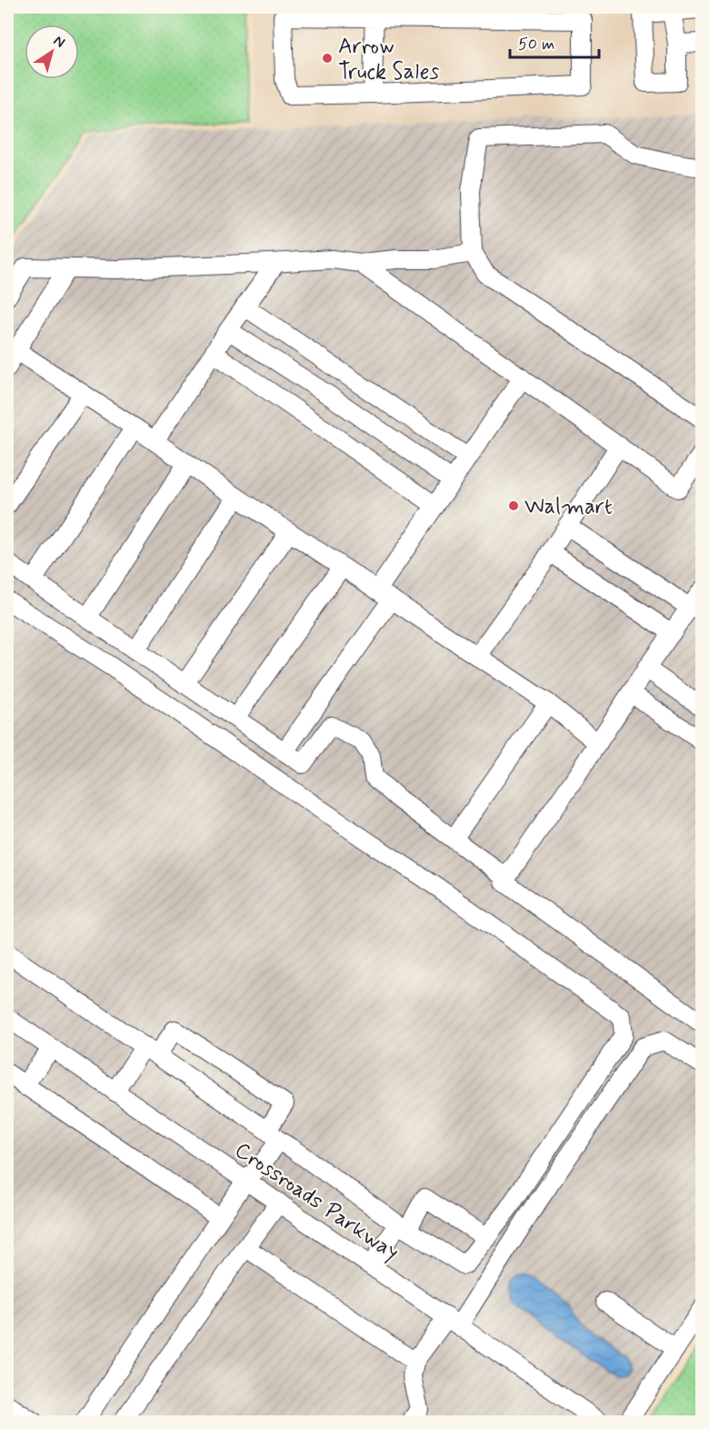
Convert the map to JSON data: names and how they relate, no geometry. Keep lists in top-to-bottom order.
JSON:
{
  "streets": {
    "street": ["Crossroads Parkway"]
  },
  "places": ["Arrow Truck Sales", "Walmart"],
  "scale_bar": "50 m",
  "north": "top right"
}
